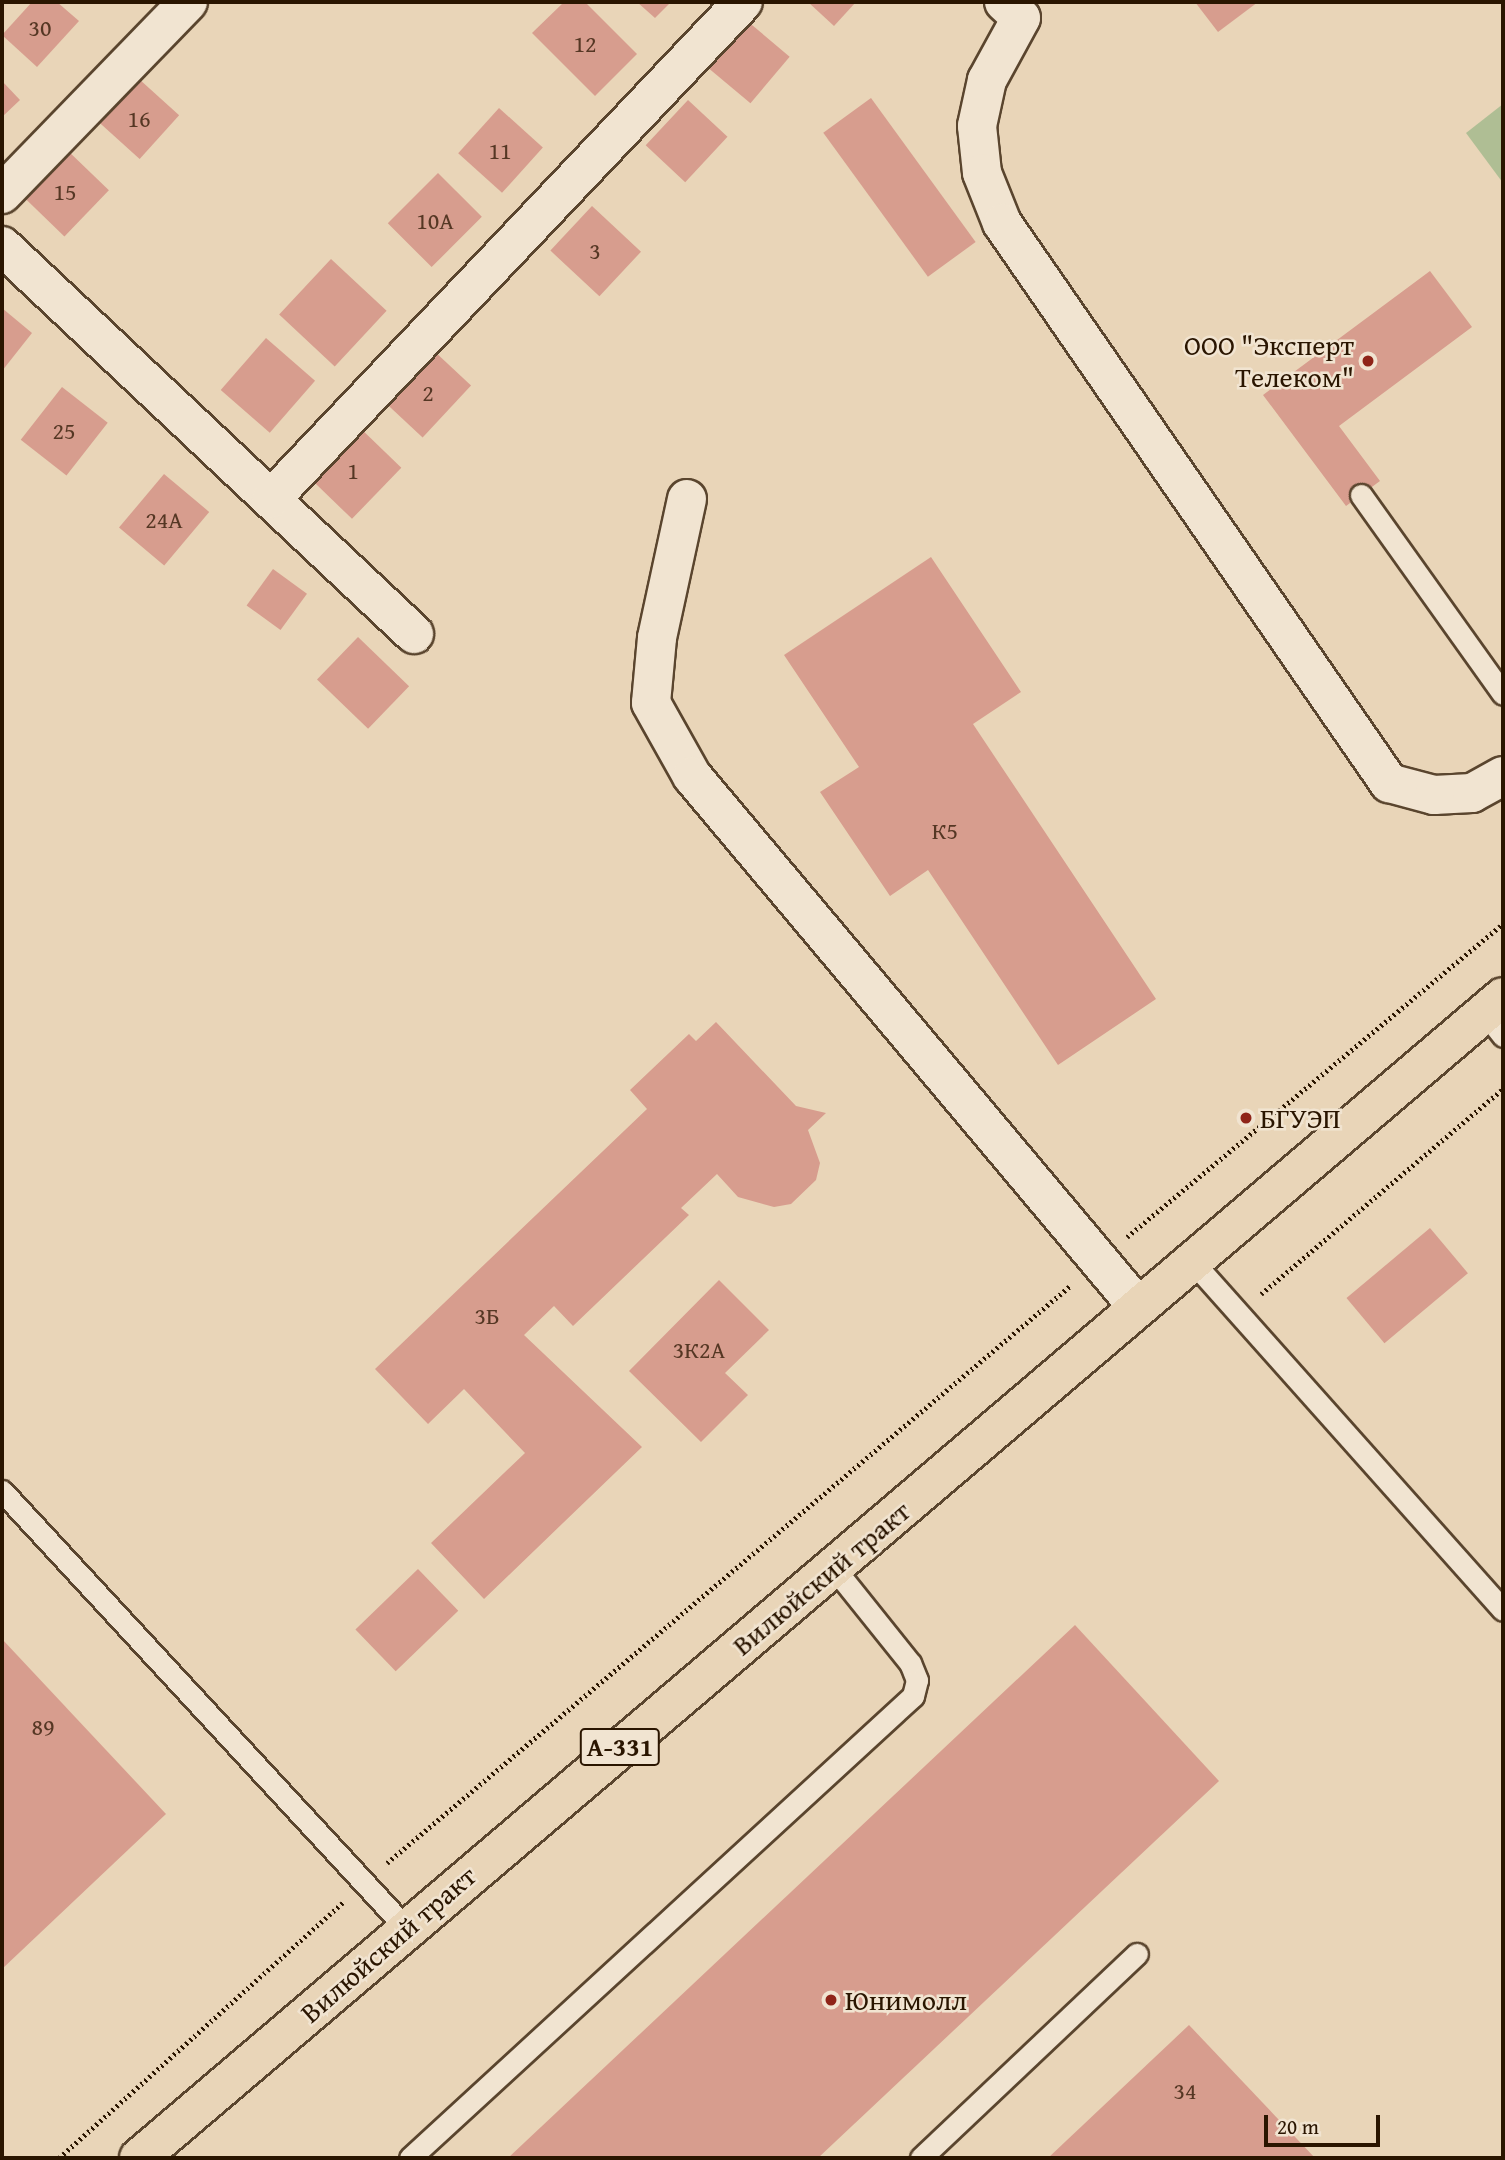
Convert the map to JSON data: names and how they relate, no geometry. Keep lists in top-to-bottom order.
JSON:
{
  "streets": {
    "main road": ["Вилюйский тракт", "А-331"]
  },
  "places": ["ООО \"Эксперт Телеком\"", "БГУЭП", "Юнимолл"],
  "house_numbers": [
    "30",
    "12",
    "16",
    "11",
    "15",
    "10А",
    "3",
    "2",
    "25",
    "1",
    "24А",
    "К5",
    "3Б",
    "3К2А",
    "89",
    "34"
  ],
  "scale_bar": "20 m"
}
